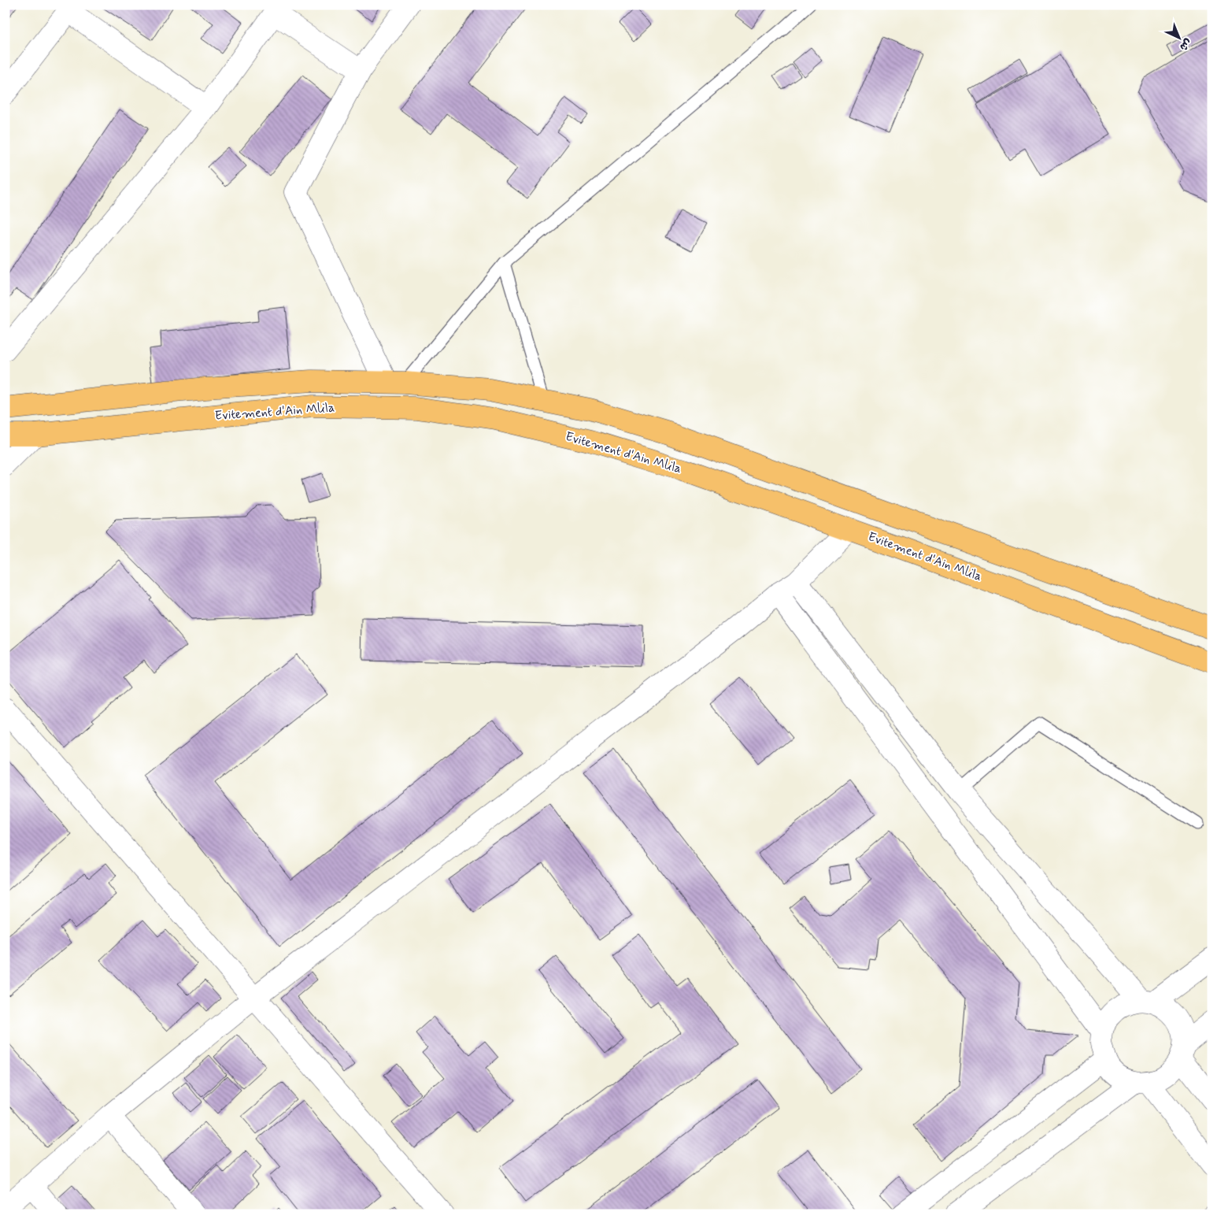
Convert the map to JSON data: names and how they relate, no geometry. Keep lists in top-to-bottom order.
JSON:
{
  "streets": {
    "highway": ["Evitement d'Ain Mlila"]
  },
  "north": "bottom right"
}
